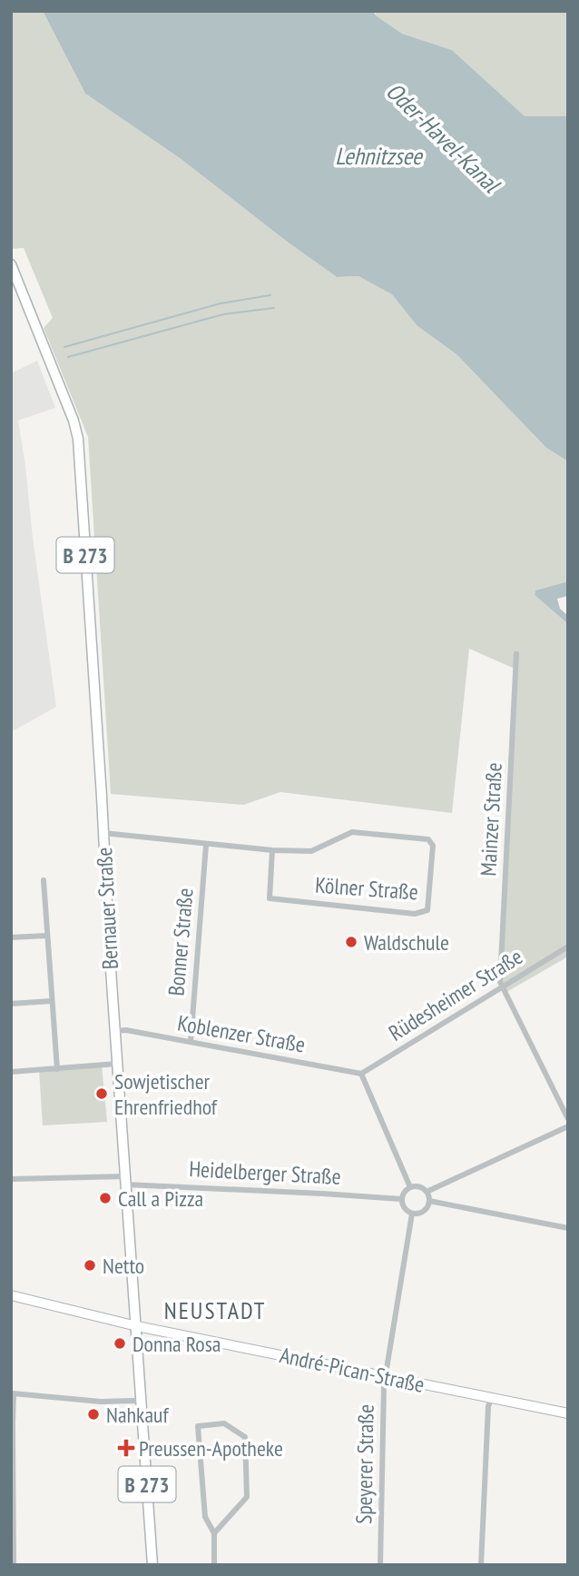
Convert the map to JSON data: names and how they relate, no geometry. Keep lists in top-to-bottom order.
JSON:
{
  "streets": {
    "main road": ["B 273", "Bernauer Straße"],
    "street": [
      "Mainzer Straße",
      "Kölner Straße",
      "Bonner Straße",
      "Rüdesheimer Straße",
      "Koblenzer Straße",
      "Heidelberger Straße",
      "André-Pican-Straße",
      "Speyerer Straße"
    ]
  },
  "crossings": [
    ["Mainzer Straße", "Rüdesheimer Straße"],
    ["Kölner Straße", "Bernauer Straße"],
    ["Kölner Straße", "Bonner Straße"],
    ["Bernauer Straße", "Koblenzer Straße"],
    ["Bernauer Straße", "Heidelberger Straße"],
    ["Bernauer Straße", "André-Pican-Straße"],
    ["Bonner Straße", "Koblenzer Straße"],
    ["Rüdesheimer Straße", "Koblenzer Straße"],
    ["Heidelberger Straße", "Speyerer Straße"],
    ["André-Pican-Straße", "Speyerer Straße"]
  ],
  "districts": ["NEUSTADT"],
  "water": ["Oder-Havel-Kanal", "Lehnitzsee"],
  "places": {
    "other": [
      "Waldschule",
      "Sowjetischer Ehrenfriedhof",
      "Call a Pizza",
      "Netto",
      "Donna Rosa",
      "Nahkauf"
    ],
    "health": ["Preussen-Apotheke"]
  }
}
